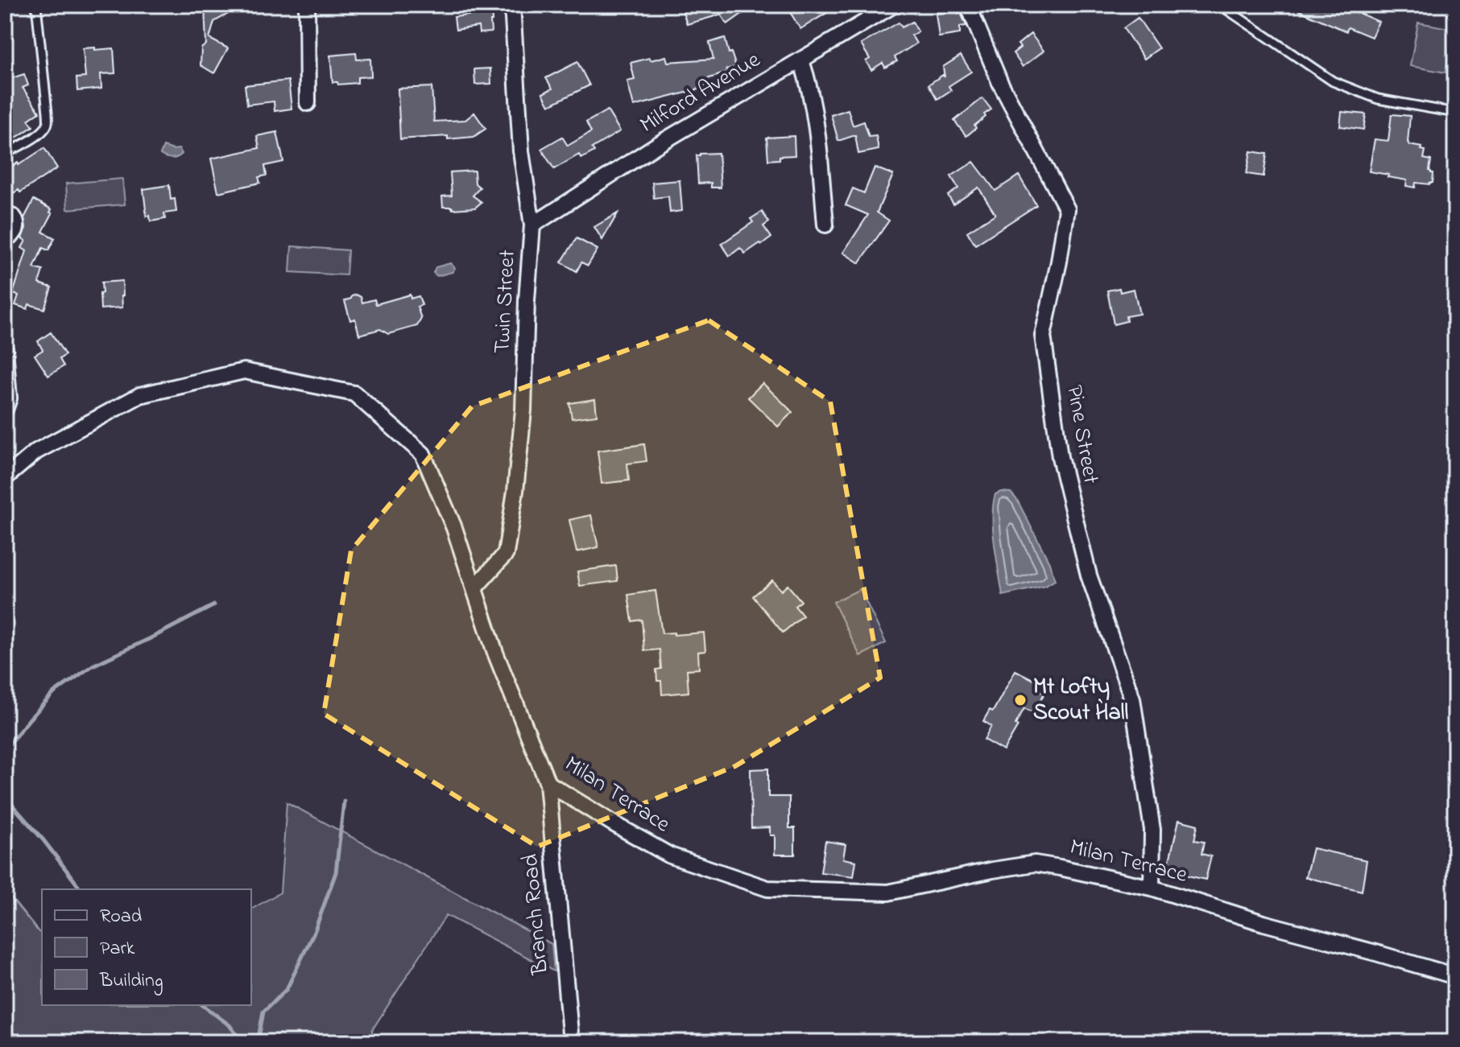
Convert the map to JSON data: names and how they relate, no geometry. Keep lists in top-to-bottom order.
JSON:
{
  "streets": {
    "street": [
      "Milford Avenue",
      "Twin Street",
      "Pine Street",
      "Milan Terrace",
      "Branch Road"
    ]
  },
  "crossings": [
    ["Milford Avenue", "Twin Street"],
    ["Twin Street", "Milan Terrace"],
    ["Pine Street", "Milan Terrace"],
    ["Milan Terrace", "Branch Road"]
  ],
  "places": ["Mt Lofty Scout Hall"],
  "legend": ["Road", "Park", "Building"]
}
